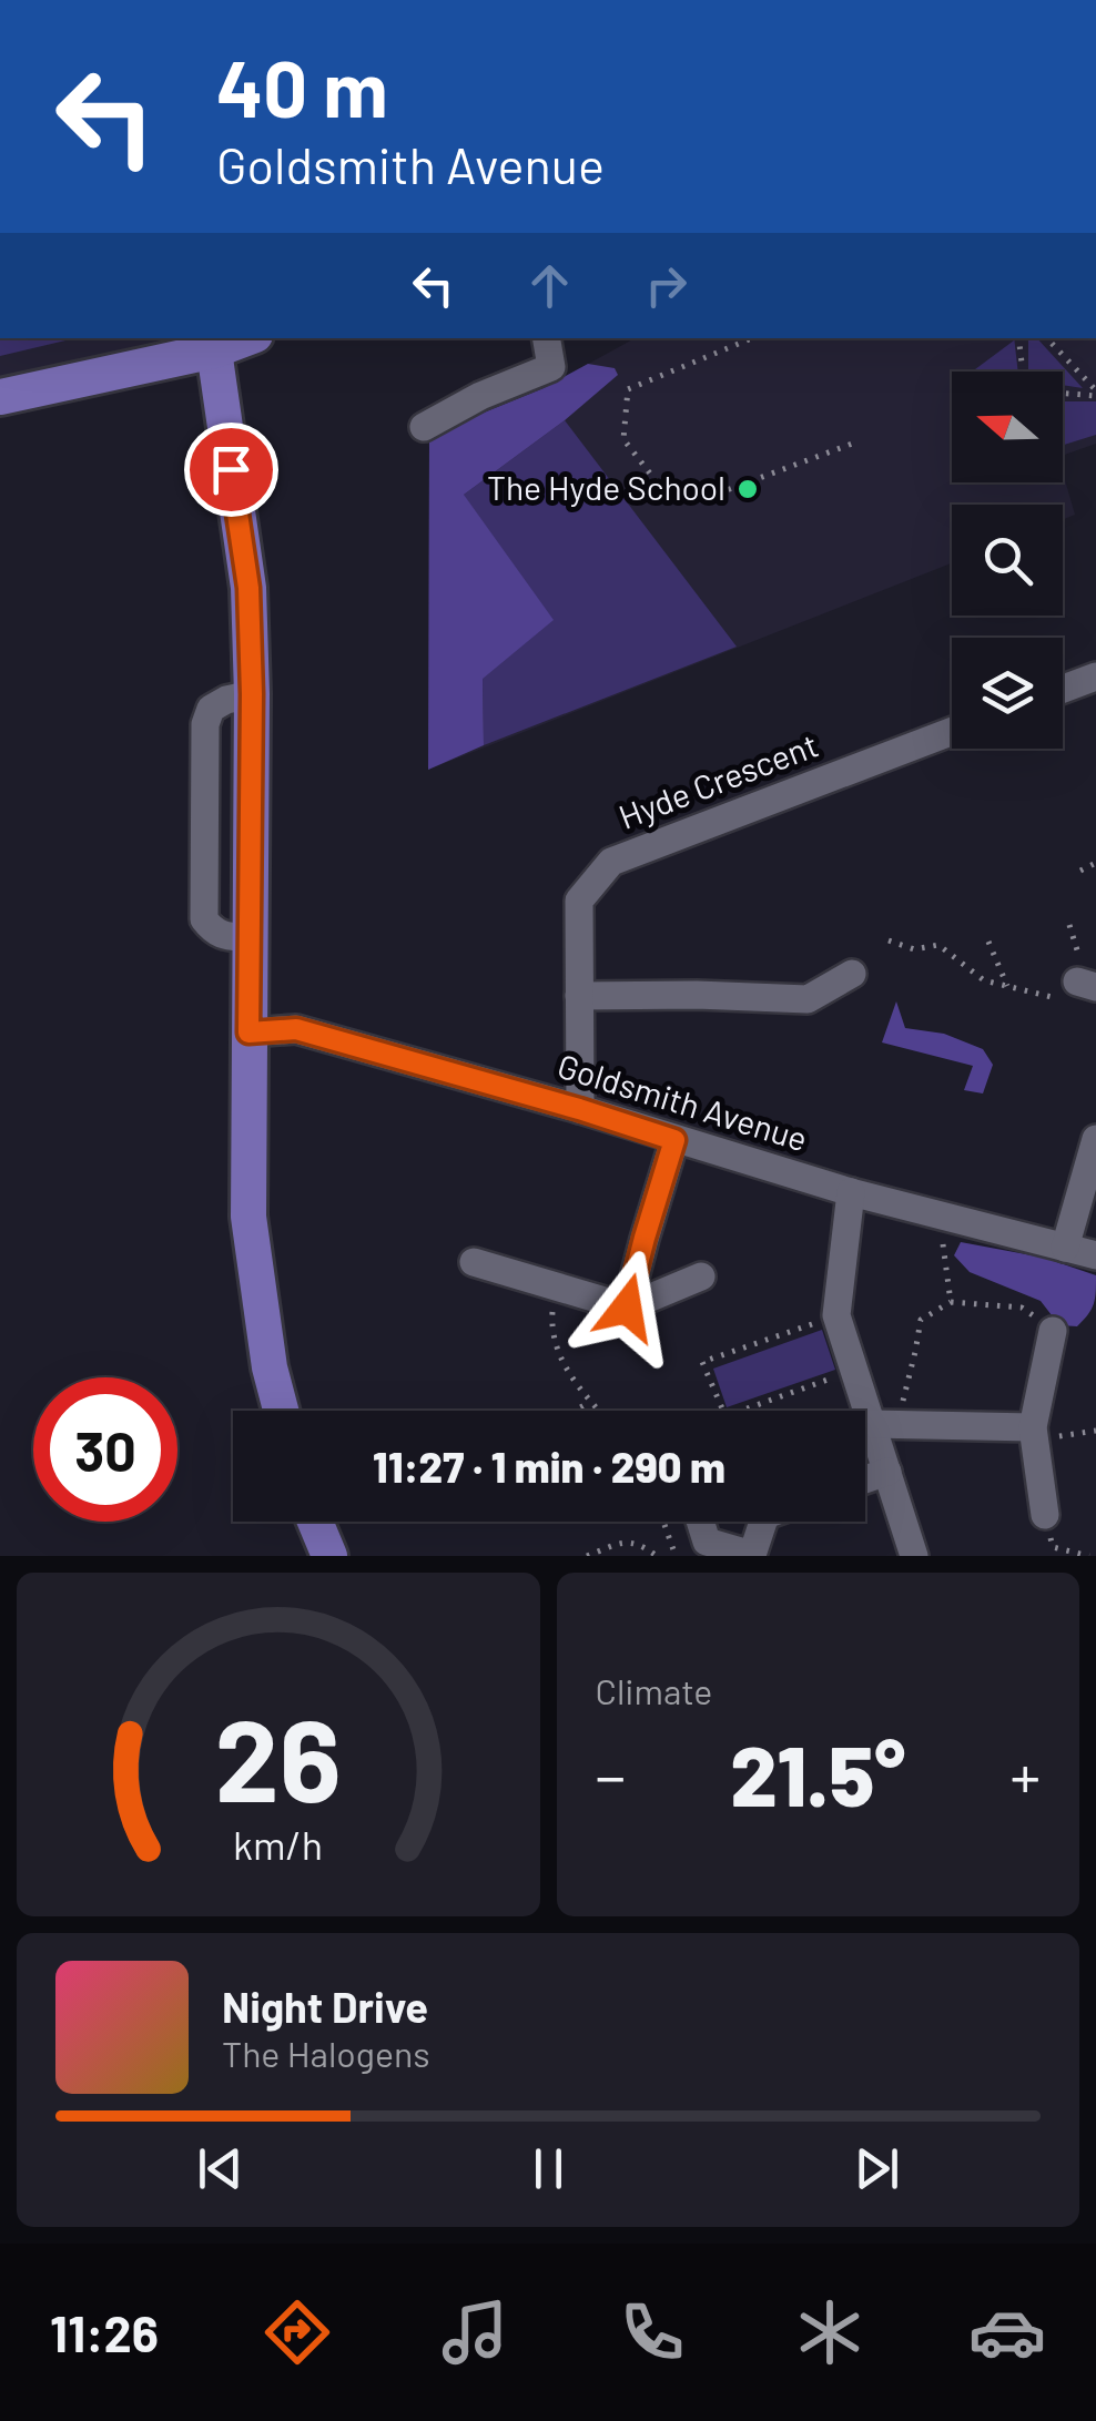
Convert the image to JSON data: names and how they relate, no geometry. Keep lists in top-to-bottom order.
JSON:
{
  "streets": {
    "street": ["Hyde Crescent", "Goldsmith Avenue"]
  },
  "crossings": [
    ["Hyde Crescent", "Goldsmith Avenue"]
  ],
  "places": ["The Hyde School"],
  "north": "left",
  "page": {
    "turn": ["40 m", "Goldsmith Avenue"],
    "limit": "30",
    "trip": "11:27 · 1 min · 290 m",
    "tile": "Climate",
    "heat": ["−", "21.5°", "+"],
    "song": ["Night Drive", "The Halogens"],
    "tabs": "11:26",
    "gauge": ["26", "km/h"]
  }
}
